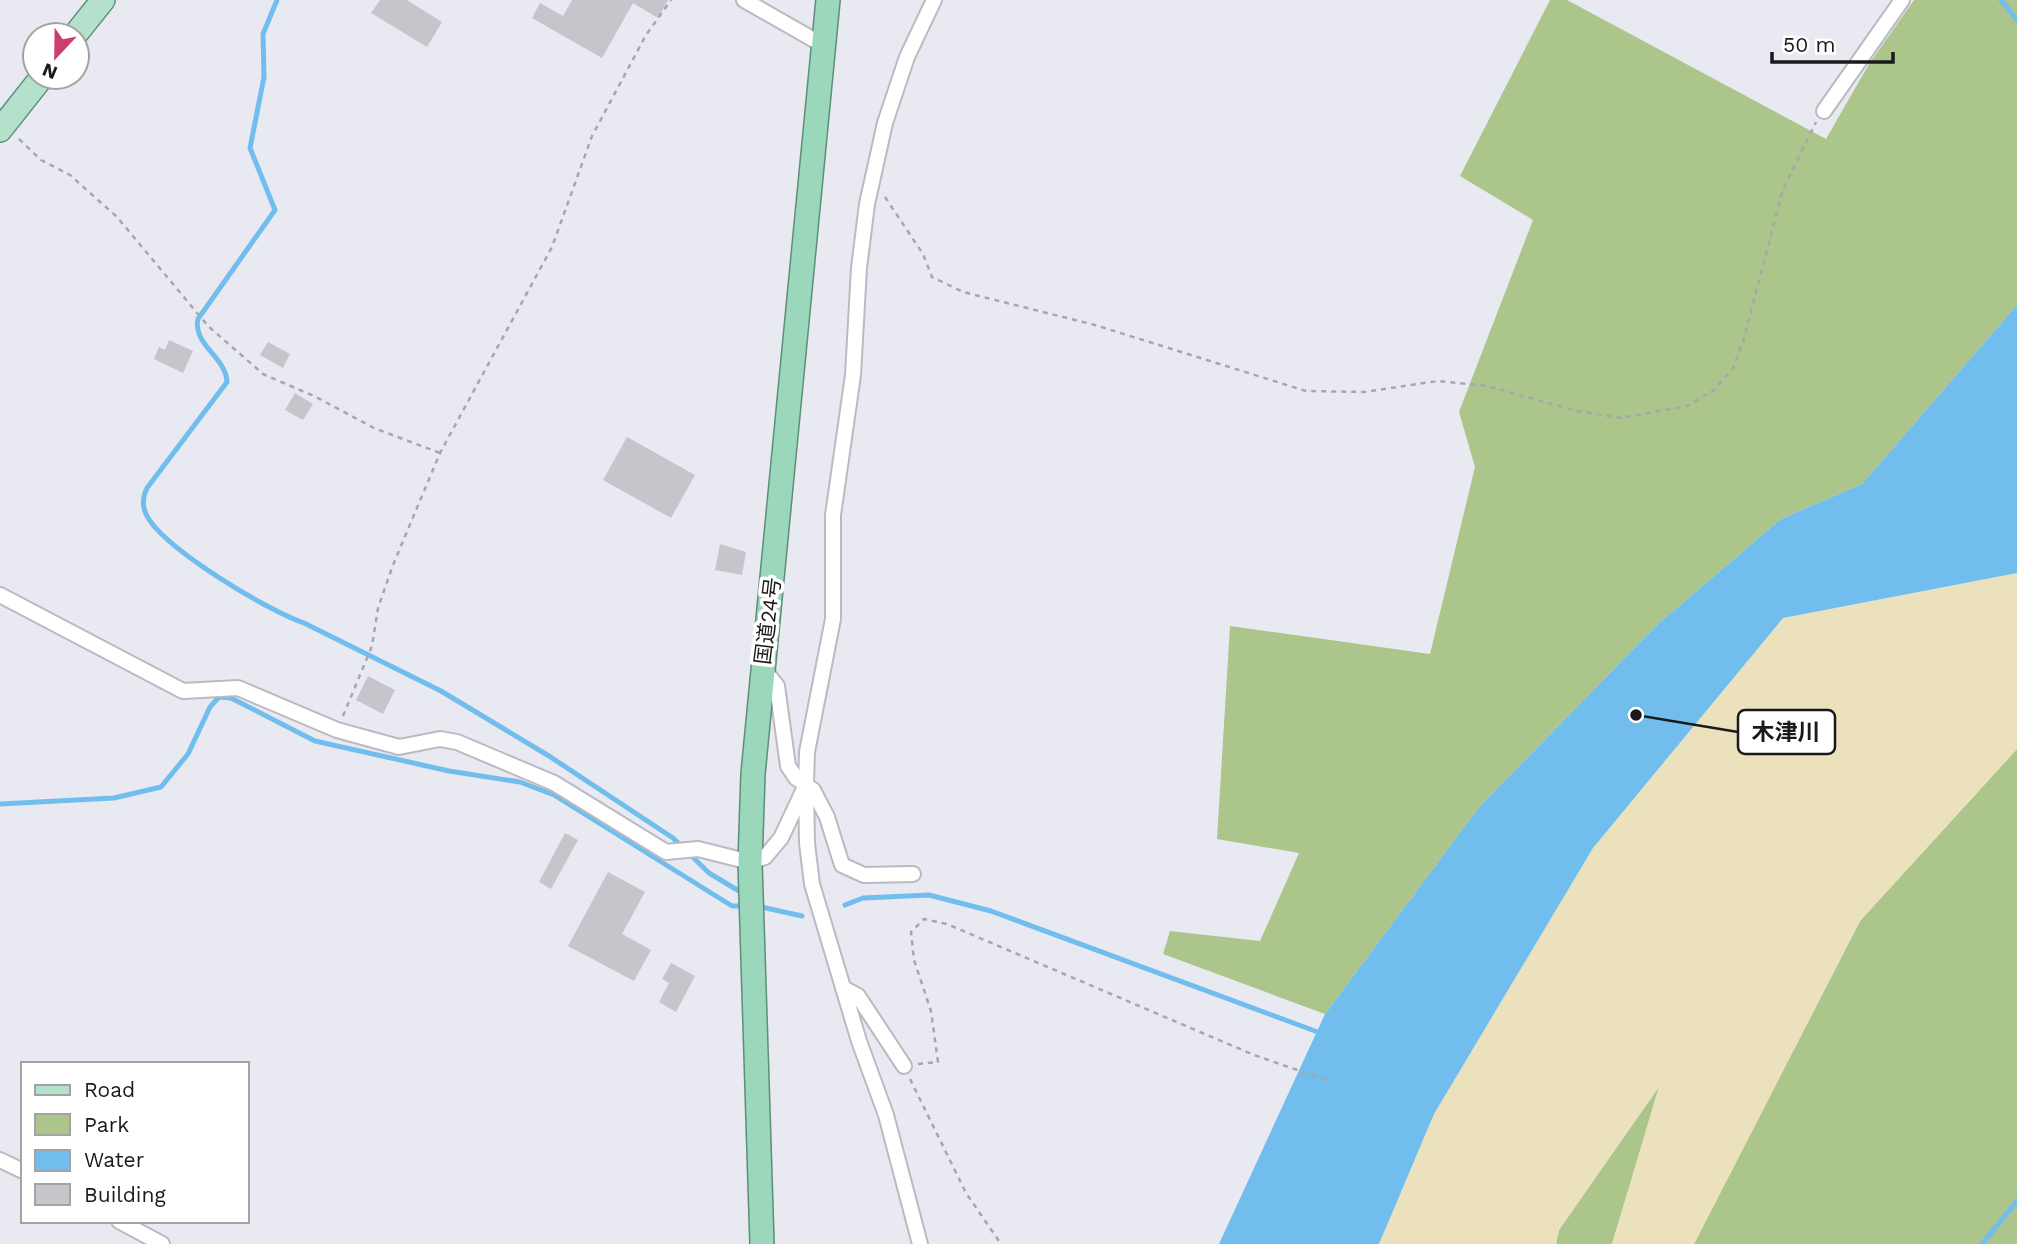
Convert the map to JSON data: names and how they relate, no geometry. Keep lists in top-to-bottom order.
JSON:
{
  "streets": {
    "highway": ["国道24号"]
  },
  "places": ["木津川"],
  "legend": [
    "Road",
    "Park",
    "Water",
    "Building"
  ],
  "scale_bar": "50 m",
  "north": "bottom"
}
